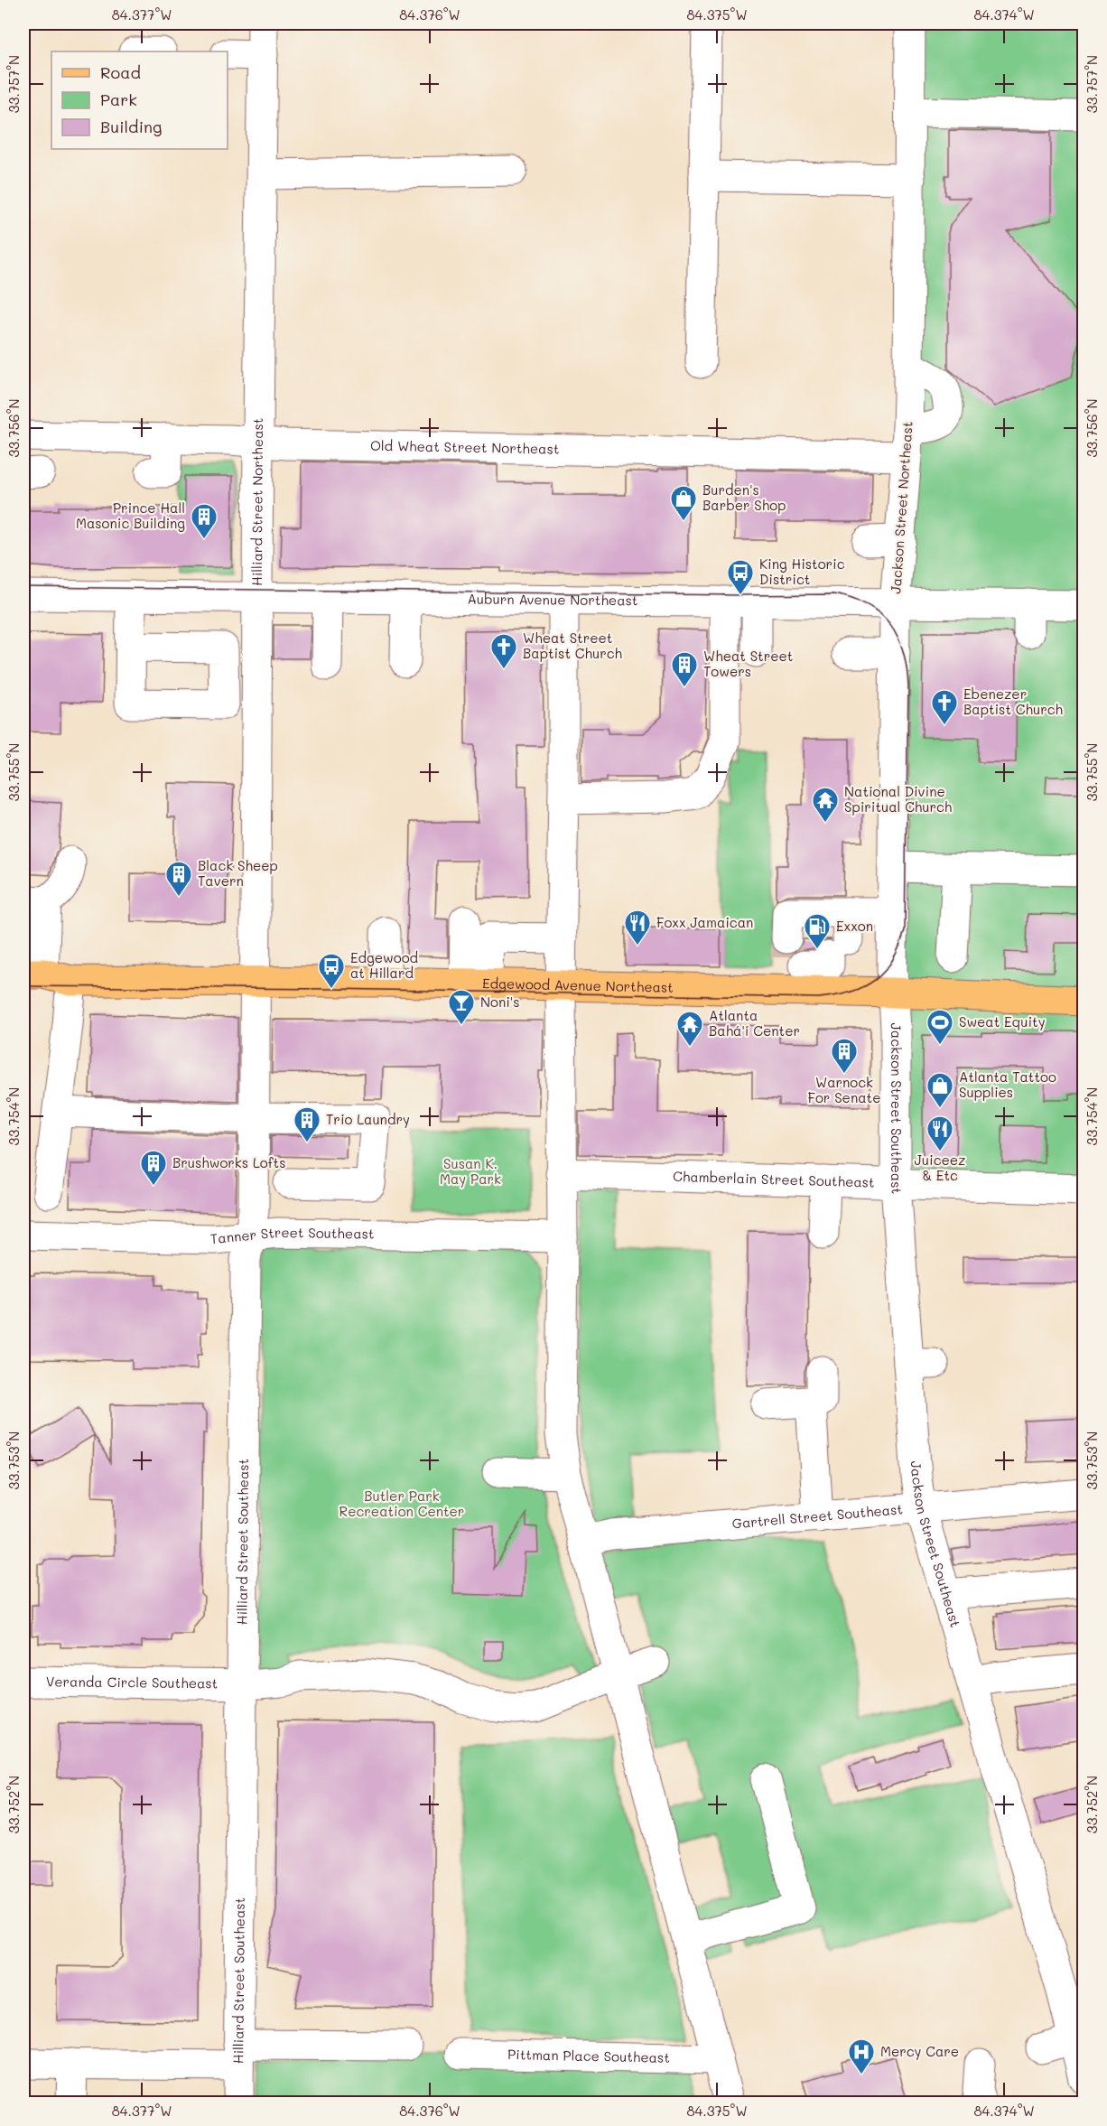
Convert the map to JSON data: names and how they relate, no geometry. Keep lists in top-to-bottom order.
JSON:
{
  "streets": {
    "main road": ["Edgewood Avenue Northeast"],
    "street": [
      "Old Wheat Street Northeast",
      "Hilliard Street Northeast",
      "Jackson Street Northeast",
      "Auburn Avenue Northeast",
      "Jackson Street Southeast",
      "Chamberlain Street Southeast",
      "Tanner Street Southeast",
      "Gartrell Street Southeast",
      "Hilliard Street Southeast",
      "Veranda Circle Southeast",
      "Pittman Place Southeast"
    ]
  },
  "crossings": [
    ["Old Wheat Street Northeast", "Hilliard Street Northeast"],
    ["Old Wheat Street Northeast", "Jackson Street Northeast"],
    ["Hilliard Street Northeast", "Auburn Avenue Northeast"],
    ["Hilliard Street Northeast", "Edgewood Avenue Northeast"],
    ["Hilliard Street Northeast", "Hilliard Street Southeast"],
    ["Jackson Street Northeast", "Auburn Avenue Northeast"],
    ["Jackson Street Northeast", "Edgewood Avenue Northeast"],
    ["Jackson Street Northeast", "Jackson Street Southeast"],
    ["Edgewood Avenue Northeast", "Jackson Street Southeast"],
    ["Edgewood Avenue Northeast", "Hilliard Street Southeast"],
    ["Jackson Street Southeast", "Chamberlain Street Southeast"],
    ["Jackson Street Southeast", "Gartrell Street Southeast"],
    ["Tanner Street Southeast", "Hilliard Street Southeast"],
    ["Hilliard Street Southeast", "Veranda Circle Southeast"]
  ],
  "parks": ["Susan K. May Park", "Butler Park Recreation Center"],
  "places": {
    "shop": ["Burden's Barber Shop", "Atlanta Tattoo Supplies"],
    "building": [
      "Prince Hall Masonic Building",
      "Wheat Street Towers",
      "Black Sheep Tavern",
      "Warnock For Senate",
      "Trio Laundry",
      "Brushworks Lofts"
    ],
    "bus stop": ["King Historic District", "Edgewood at Hillard"],
    "church": ["Wheat Street Baptist Church", "Ebenezer Baptist Church"],
    "temple": ["National Divine Spiritual Church", "Atlanta Bahá'í Center"],
    "restaurant": ["Foxx Jamaican", "Juiceez & Etc"],
    "fuel station": ["Exxon"],
    "bar": ["Noni's"],
    "sports": ["Sweat Equity"],
    "hospital": ["Mercy Care"]
  },
  "legend": ["Road", "Park", "Building"],
  "coordinates": [
    "84.377°W",
    "84.376°W",
    "84.375°W",
    "84.374°W",
    "33.757°N",
    "33.756°N",
    "33.755°N",
    "33.754°N",
    "33.753°N",
    "33.752°N"
  ]
}
